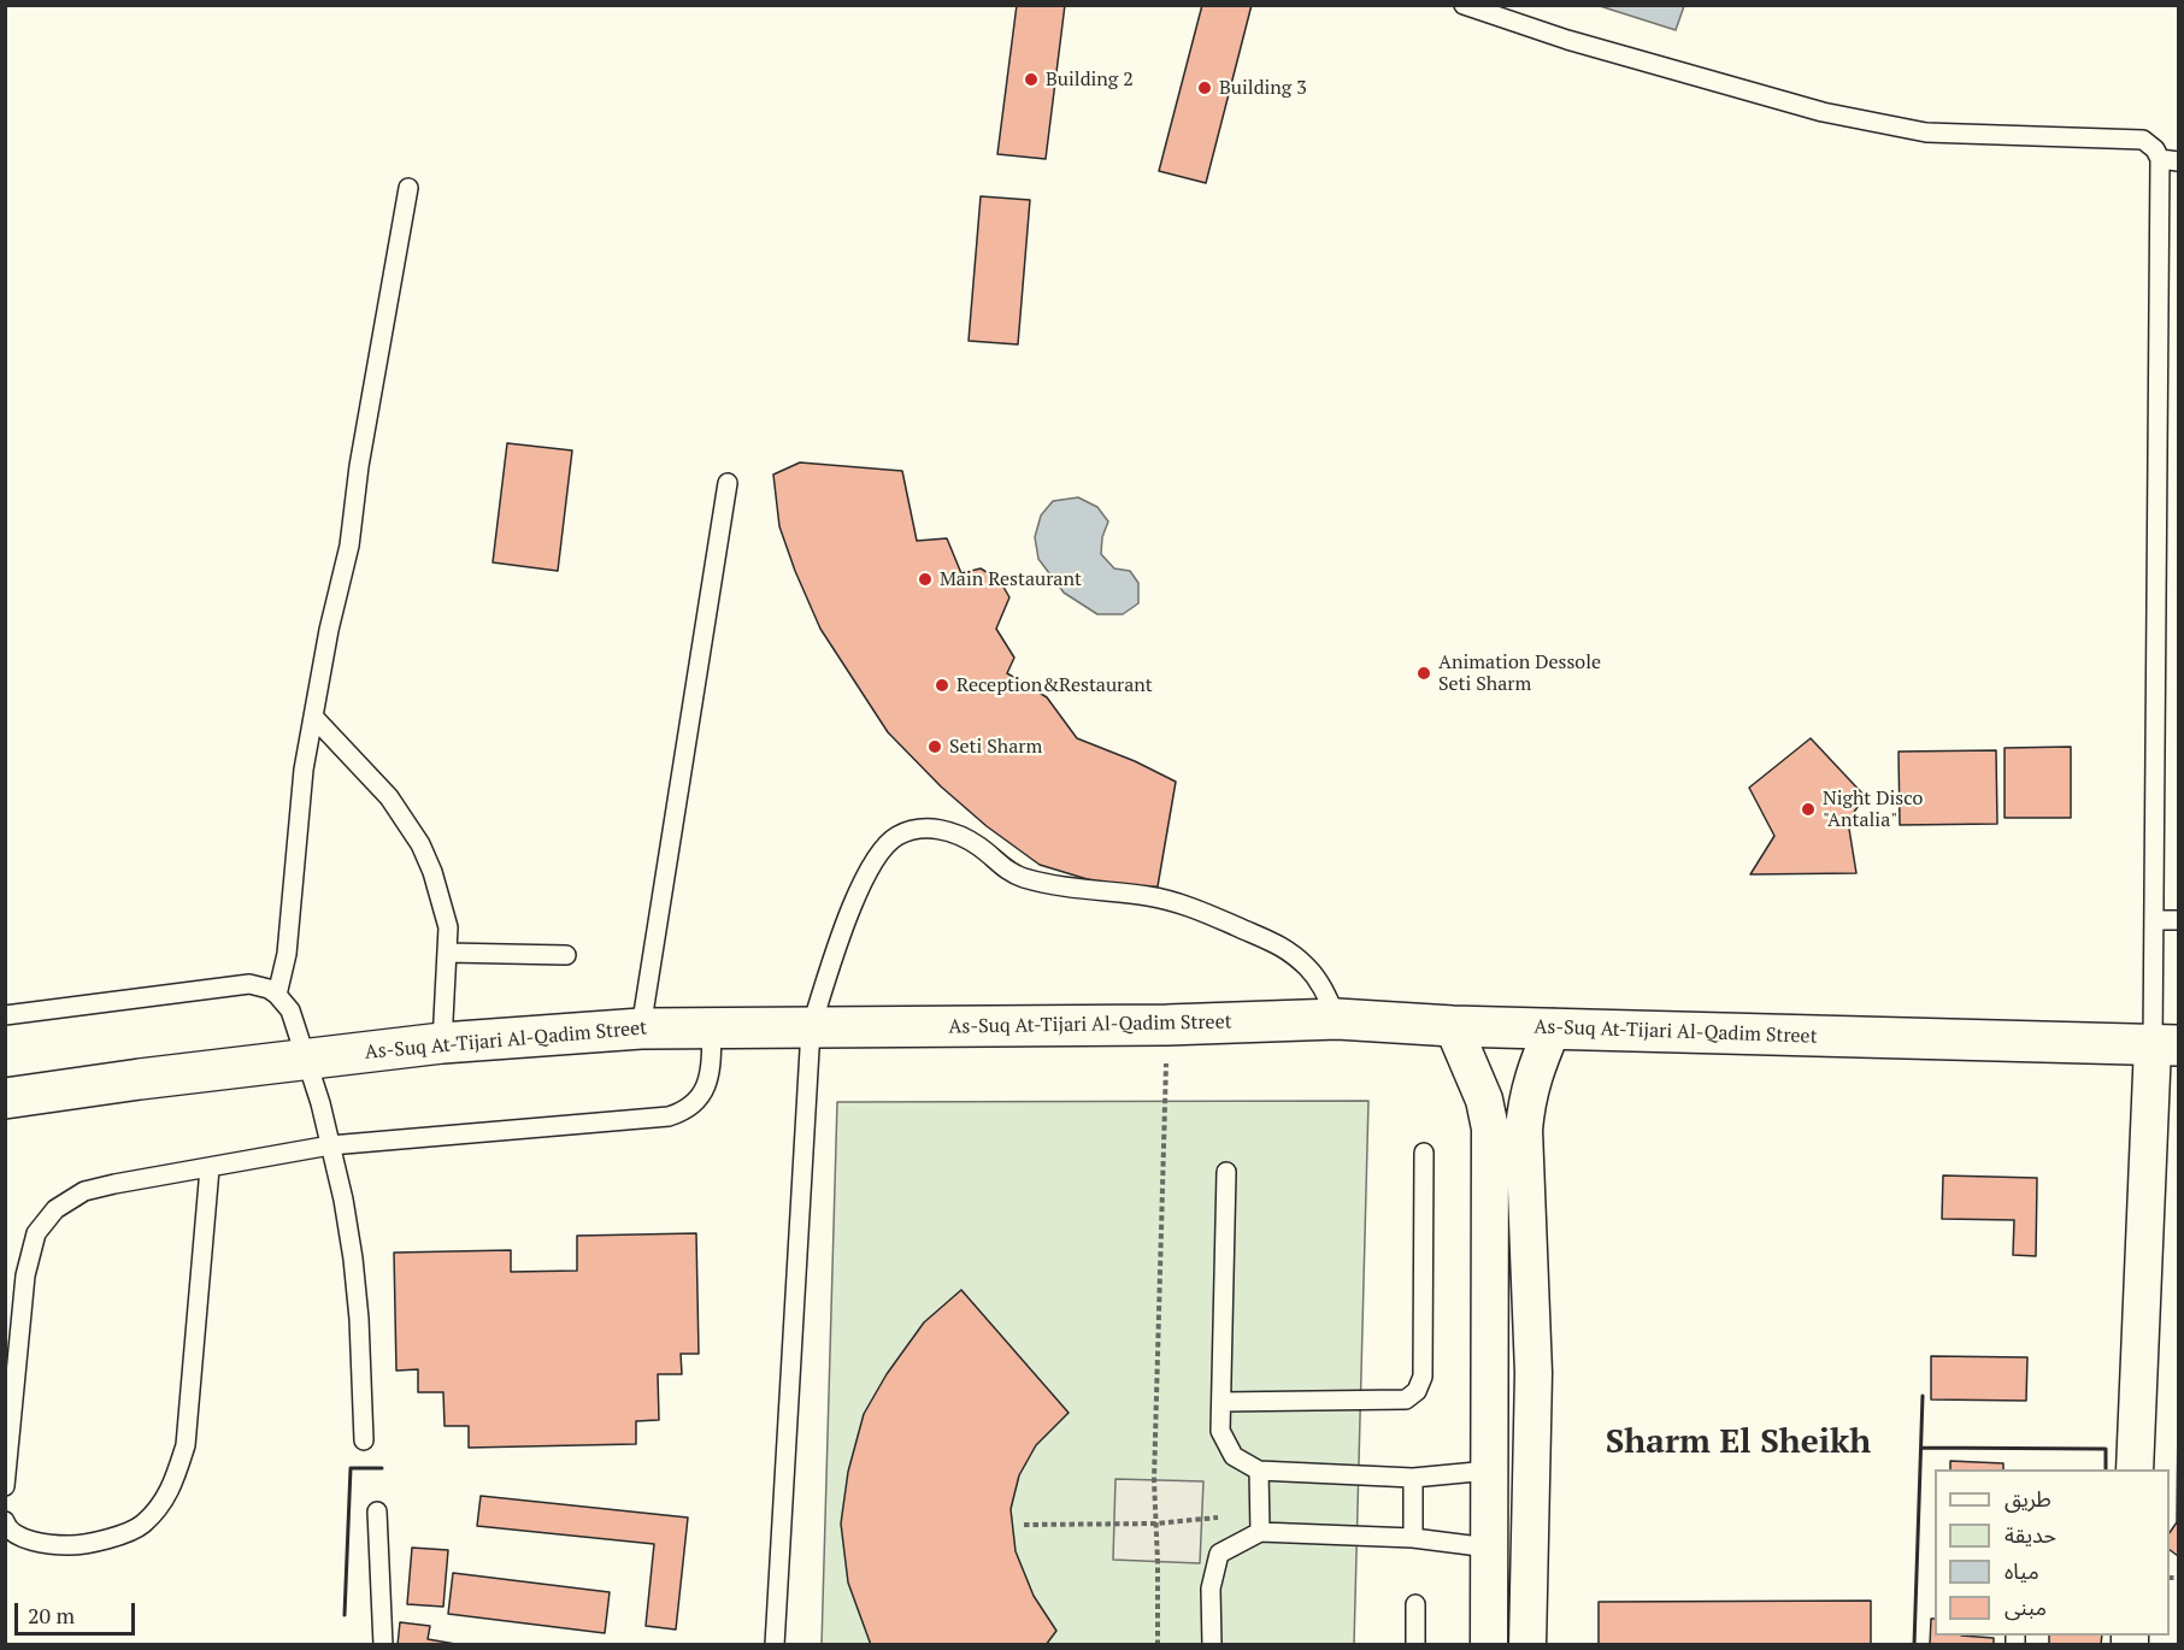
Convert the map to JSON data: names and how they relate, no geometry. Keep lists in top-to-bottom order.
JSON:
{
  "streets": {
    "main road": ["As-Suq At-Tijari Al-Qadim Street"]
  },
  "districts": ["Sharm El Sheikh"],
  "places": [
    "Building 2",
    "Building 3",
    "Main Restaurant",
    "Animation Dessole Seti Sharm",
    "Reception&Restaurant",
    "Seti Sharm",
    "Night Disco \"Antalia\""
  ],
  "legend": [
    "طريق",
    "حديقة",
    "مياه",
    "مبنى"
  ],
  "scale_bar": "20 m"
}
